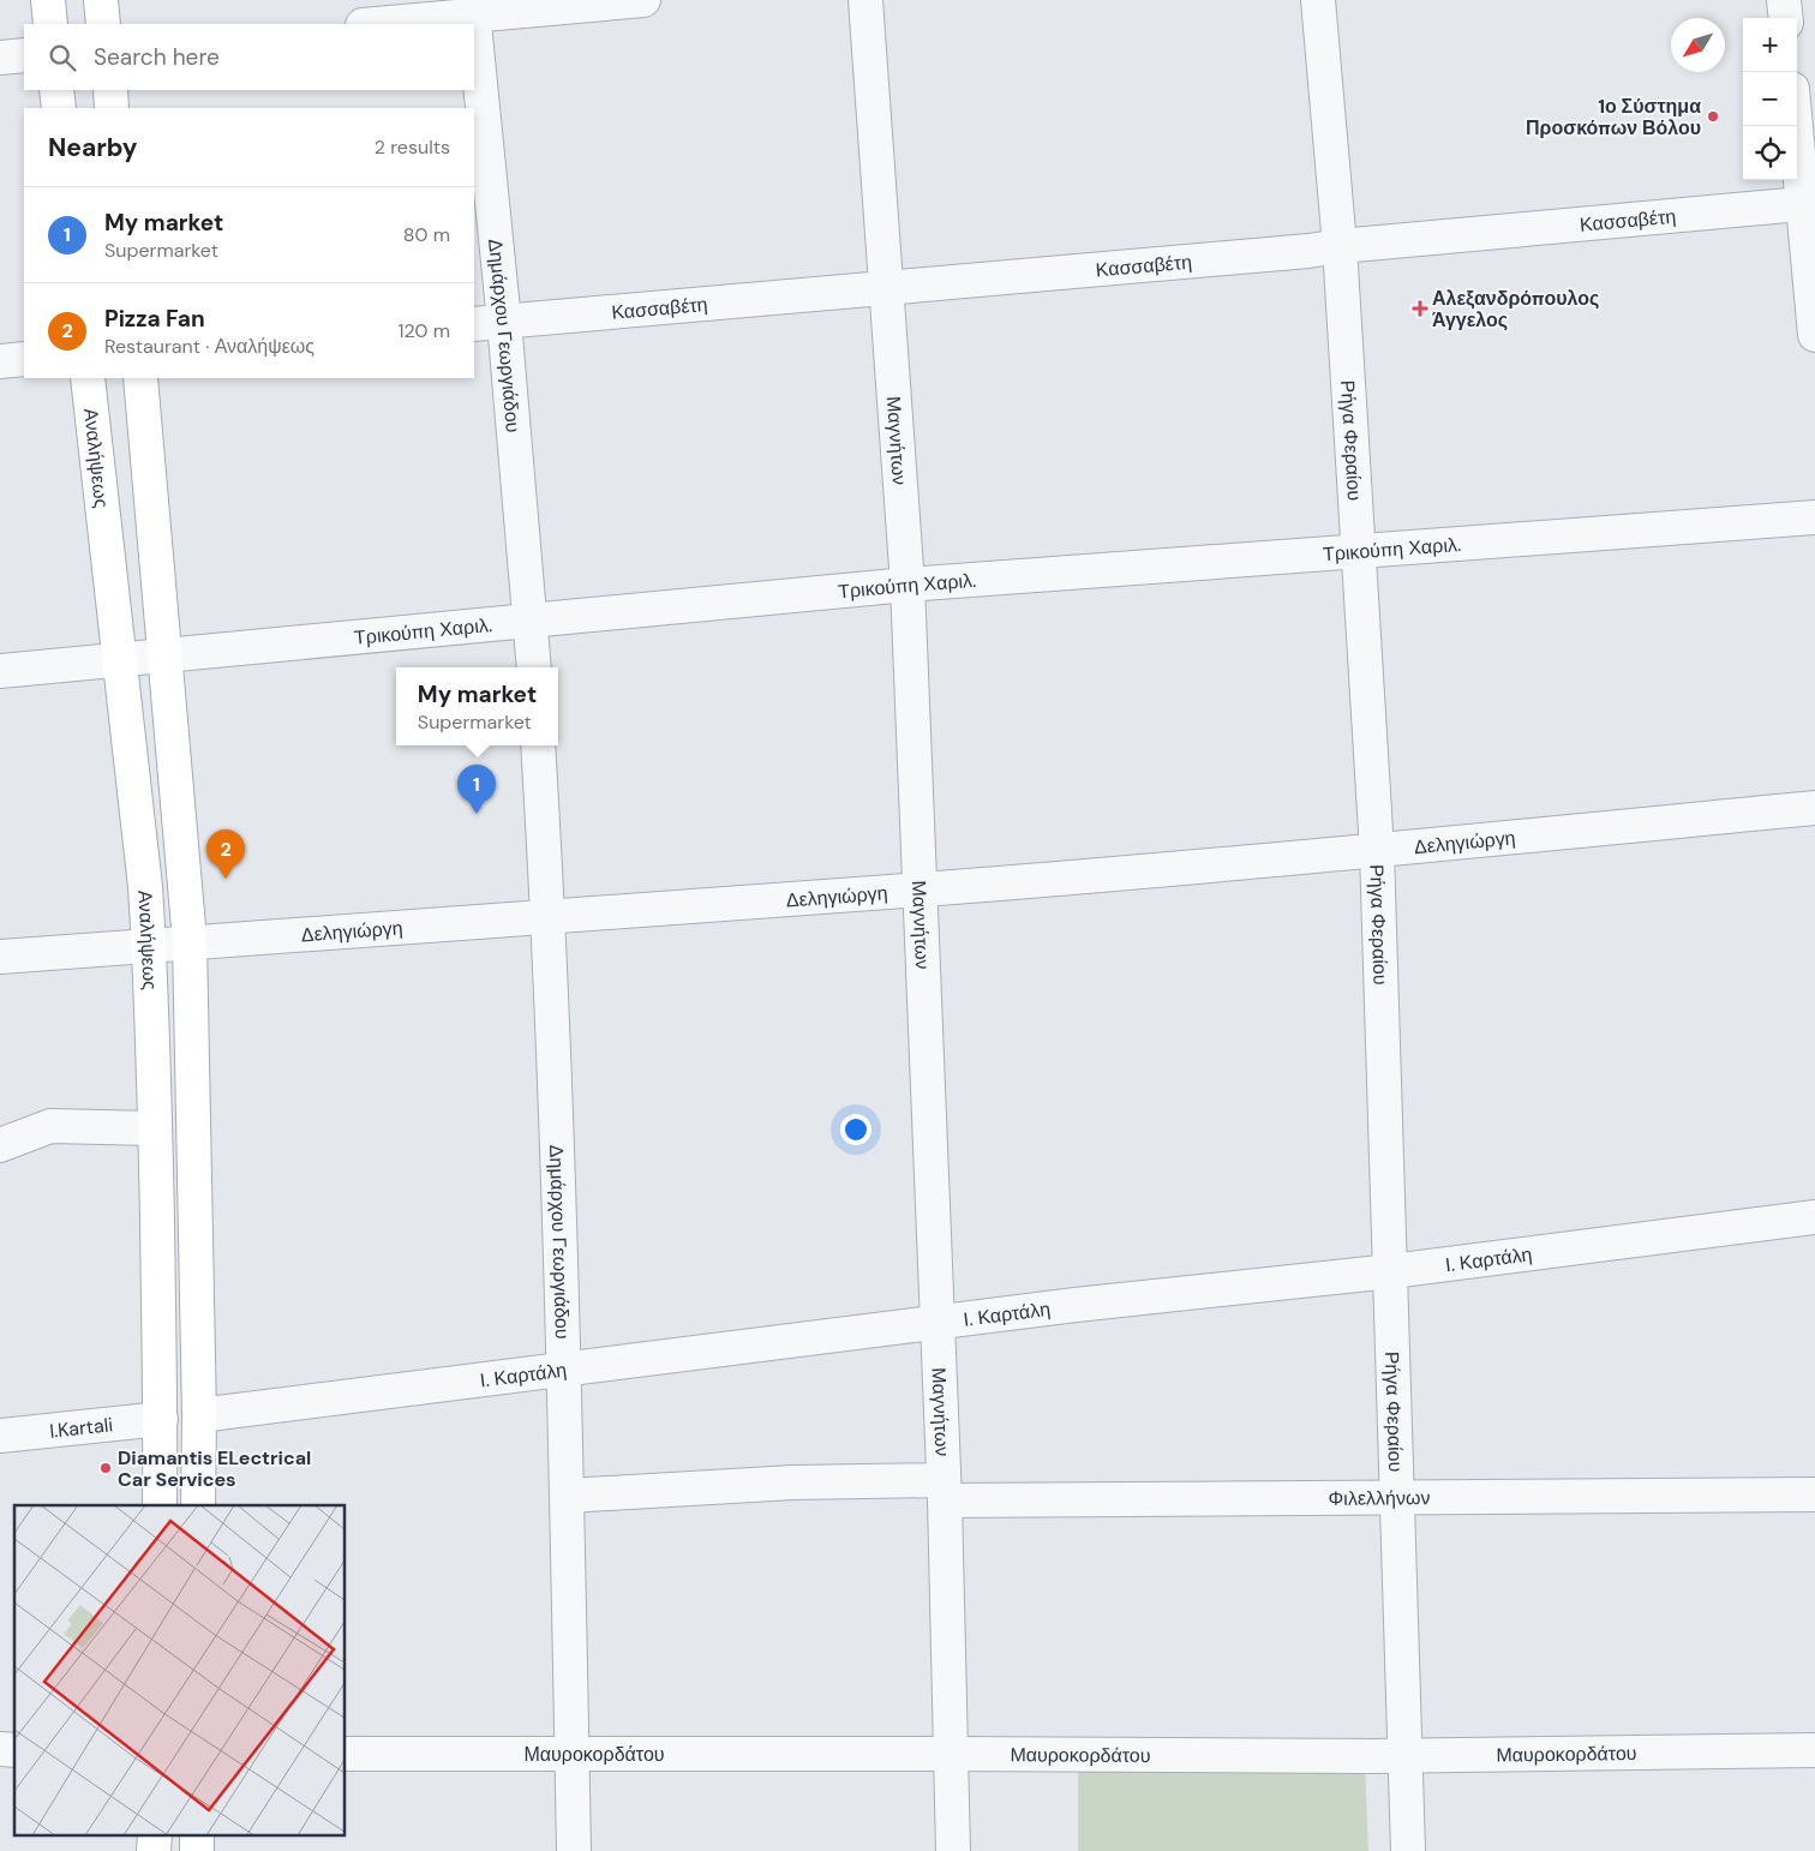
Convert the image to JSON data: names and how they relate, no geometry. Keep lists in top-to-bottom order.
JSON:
{
  "streets": {
    "main road": ["Αναλήψεως"],
    "street": [
      "Κασσαβέτη",
      "Δημάρχου Γεωργιάδου",
      "Μαγνήτων",
      "Ρήγα Φεραίου",
      "Τρικούπη Χαριλ.",
      "Δεληγιώργη",
      "Ι. Καρτάλη",
      "I.Kartali",
      "Φιλελλήνων",
      "Μαυροκορδάτου"
    ]
  },
  "crossings": [
    ["Κασσαβέτη", "Δημάρχου Γεωργιάδου"],
    ["Κασσαβέτη", "Μαγνήτων"],
    ["Κασσαβέτη", "Ρήγα Φεραίου"],
    ["Δημάρχου Γεωργιάδου", "Τρικούπη Χαριλ."],
    ["Δημάρχου Γεωργιάδου", "Δεληγιώργη"],
    ["Δημάρχου Γεωργιάδου", "Ι. Καρτάλη"],
    ["Δημάρχου Γεωργιάδου", "Φιλελλήνων"],
    ["Δημάρχου Γεωργιάδου", "Μαυροκορδάτου"],
    ["Μαγνήτων", "Τρικούπη Χαριλ."],
    ["Μαγνήτων", "Δεληγιώργη"],
    ["Μαγνήτων", "Ι. Καρτάλη"],
    ["Μαγνήτων", "Φιλελλήνων"],
    ["Μαγνήτων", "Μαυροκορδάτου"],
    ["Ρήγα Φεραίου", "Τρικούπη Χαριλ."],
    ["Ρήγα Φεραίου", "Δεληγιώργη"],
    ["Ρήγα Φεραίου", "Ι. Καρτάλη"],
    ["Ρήγα Φεραίου", "Φιλελλήνων"],
    ["Ρήγα Φεραίου", "Μαυροκορδάτου"],
    ["Αναλήψεως", "Τρικούπη Χαριλ."],
    ["Αναλήψεως", "Δεληγιώργη"],
    ["Αναλήψεως", "Ι. Καρτάλη"],
    ["Αναλήψεως", "I.Kartali"]
  ],
  "places": {
    "other": ["1ο Σύστημα Προσκόπων Βόλου", "Diamantis ELectrical Car Services"],
    "health": ["Αλεξανδρόπουλος Άγγελος"]
  },
  "north": "bottom left",
  "page": {
    "map_buttons": ["+", "−"],
    "search": "Search here",
    "heading": ["Nearby", "2 results"],
    "list": [
      {
        "mark": "1",
        "name": "My market",
        "note": "Supermarket",
        "value": "80 m"
      },
      {
        "mark": "2",
        "name": "Pizza Fan",
        "note": "Restaurant · Αναλήψεως",
        "value": "120 m"
      }
    ],
    "popup": ["My market", "Supermarket"],
    "pins": ["1", "2"]
  }
}
